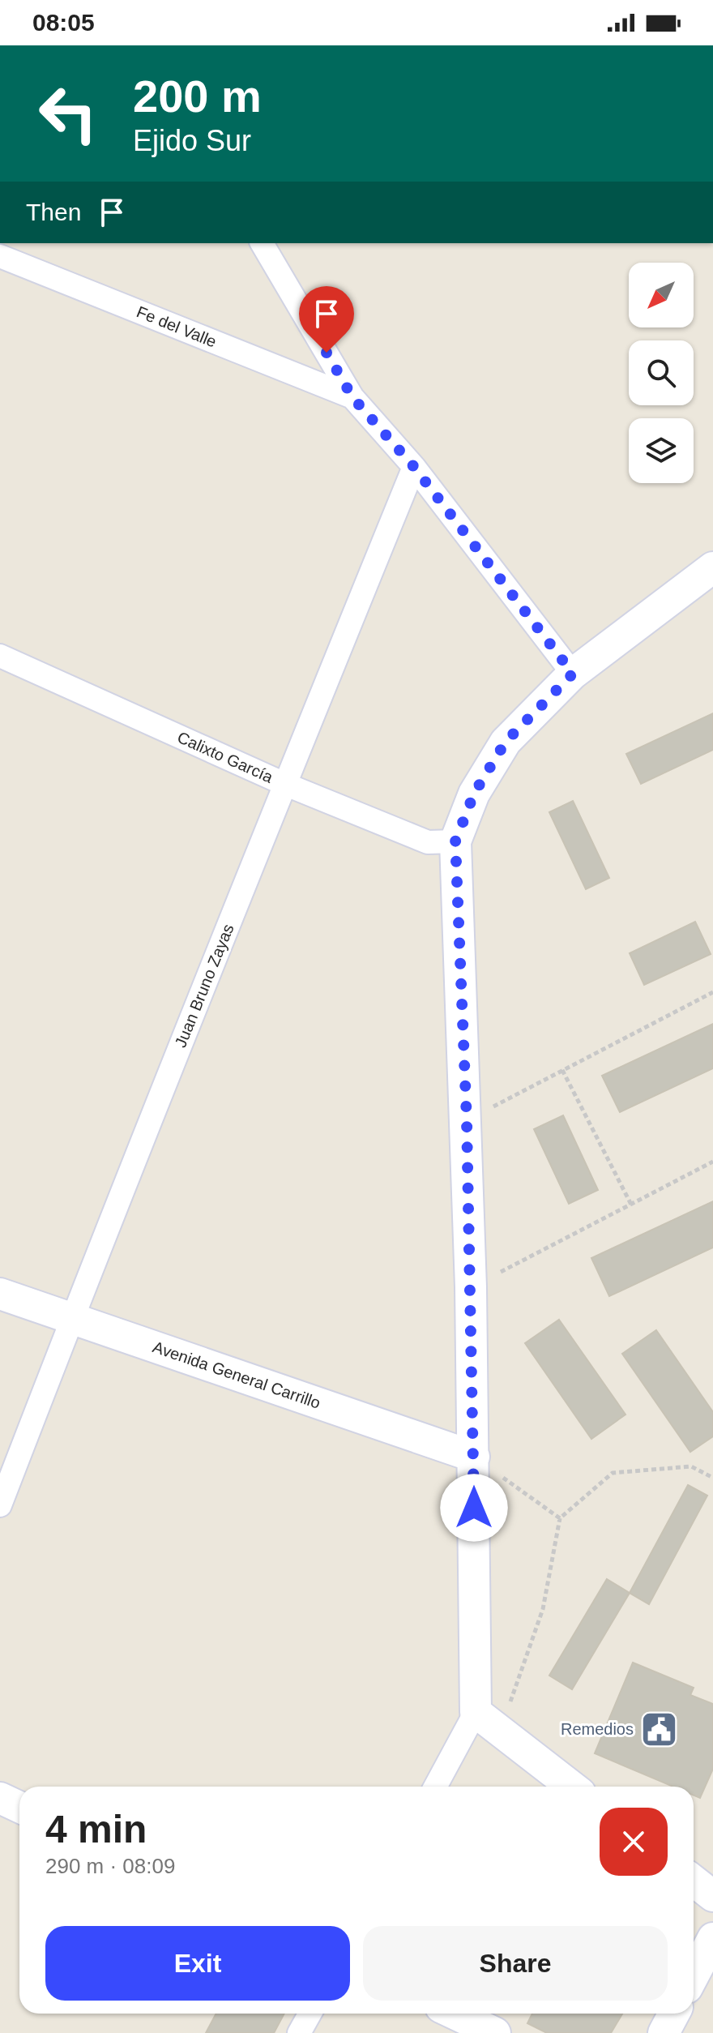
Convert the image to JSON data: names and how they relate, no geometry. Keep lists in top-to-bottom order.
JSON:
{
  "streets": {
    "street": [
      "Fe del Valle",
      "Calixto García",
      "Juan Bruno Zayas",
      "Avenida General Carrillo"
    ]
  },
  "crossings": [
    ["Calixto García", "Juan Bruno Zayas"],
    ["Juan Bruno Zayas", "Avenida General Carrillo"]
  ],
  "places": {
    "public building": ["Remedios"]
  },
  "north": "bottom left",
  "page": {
    "status": "08:05",
    "turn": ["200 m", "Ejido Sur"],
    "then": "Then",
    "heading": ["4 min", "290 m · 08:09"],
    "buttons": ["Exit", "Share"]
  }
}
